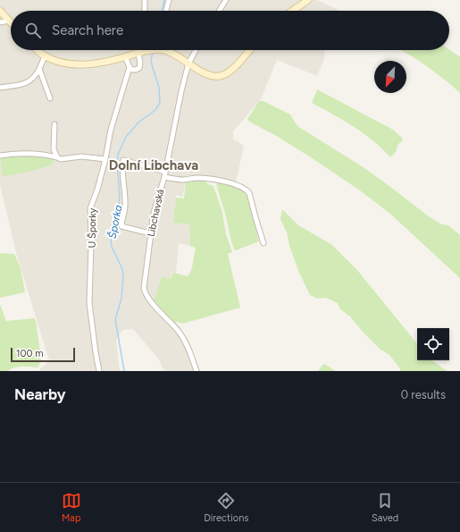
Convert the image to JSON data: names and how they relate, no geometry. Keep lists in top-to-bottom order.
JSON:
{
  "streets": {
    "street": ["Libchavská", "U Šporky"]
  },
  "districts": ["Dolní Libchava"],
  "water": ["Šporka"],
  "scale_bar": "100 m",
  "north": "bottom left",
  "page": {
    "search": "Search here",
    "scale": "100 m",
    "heading": ["Nearby", "0 results"],
    "nav": ["Map", "Directions", "Saved"]
  }
}
